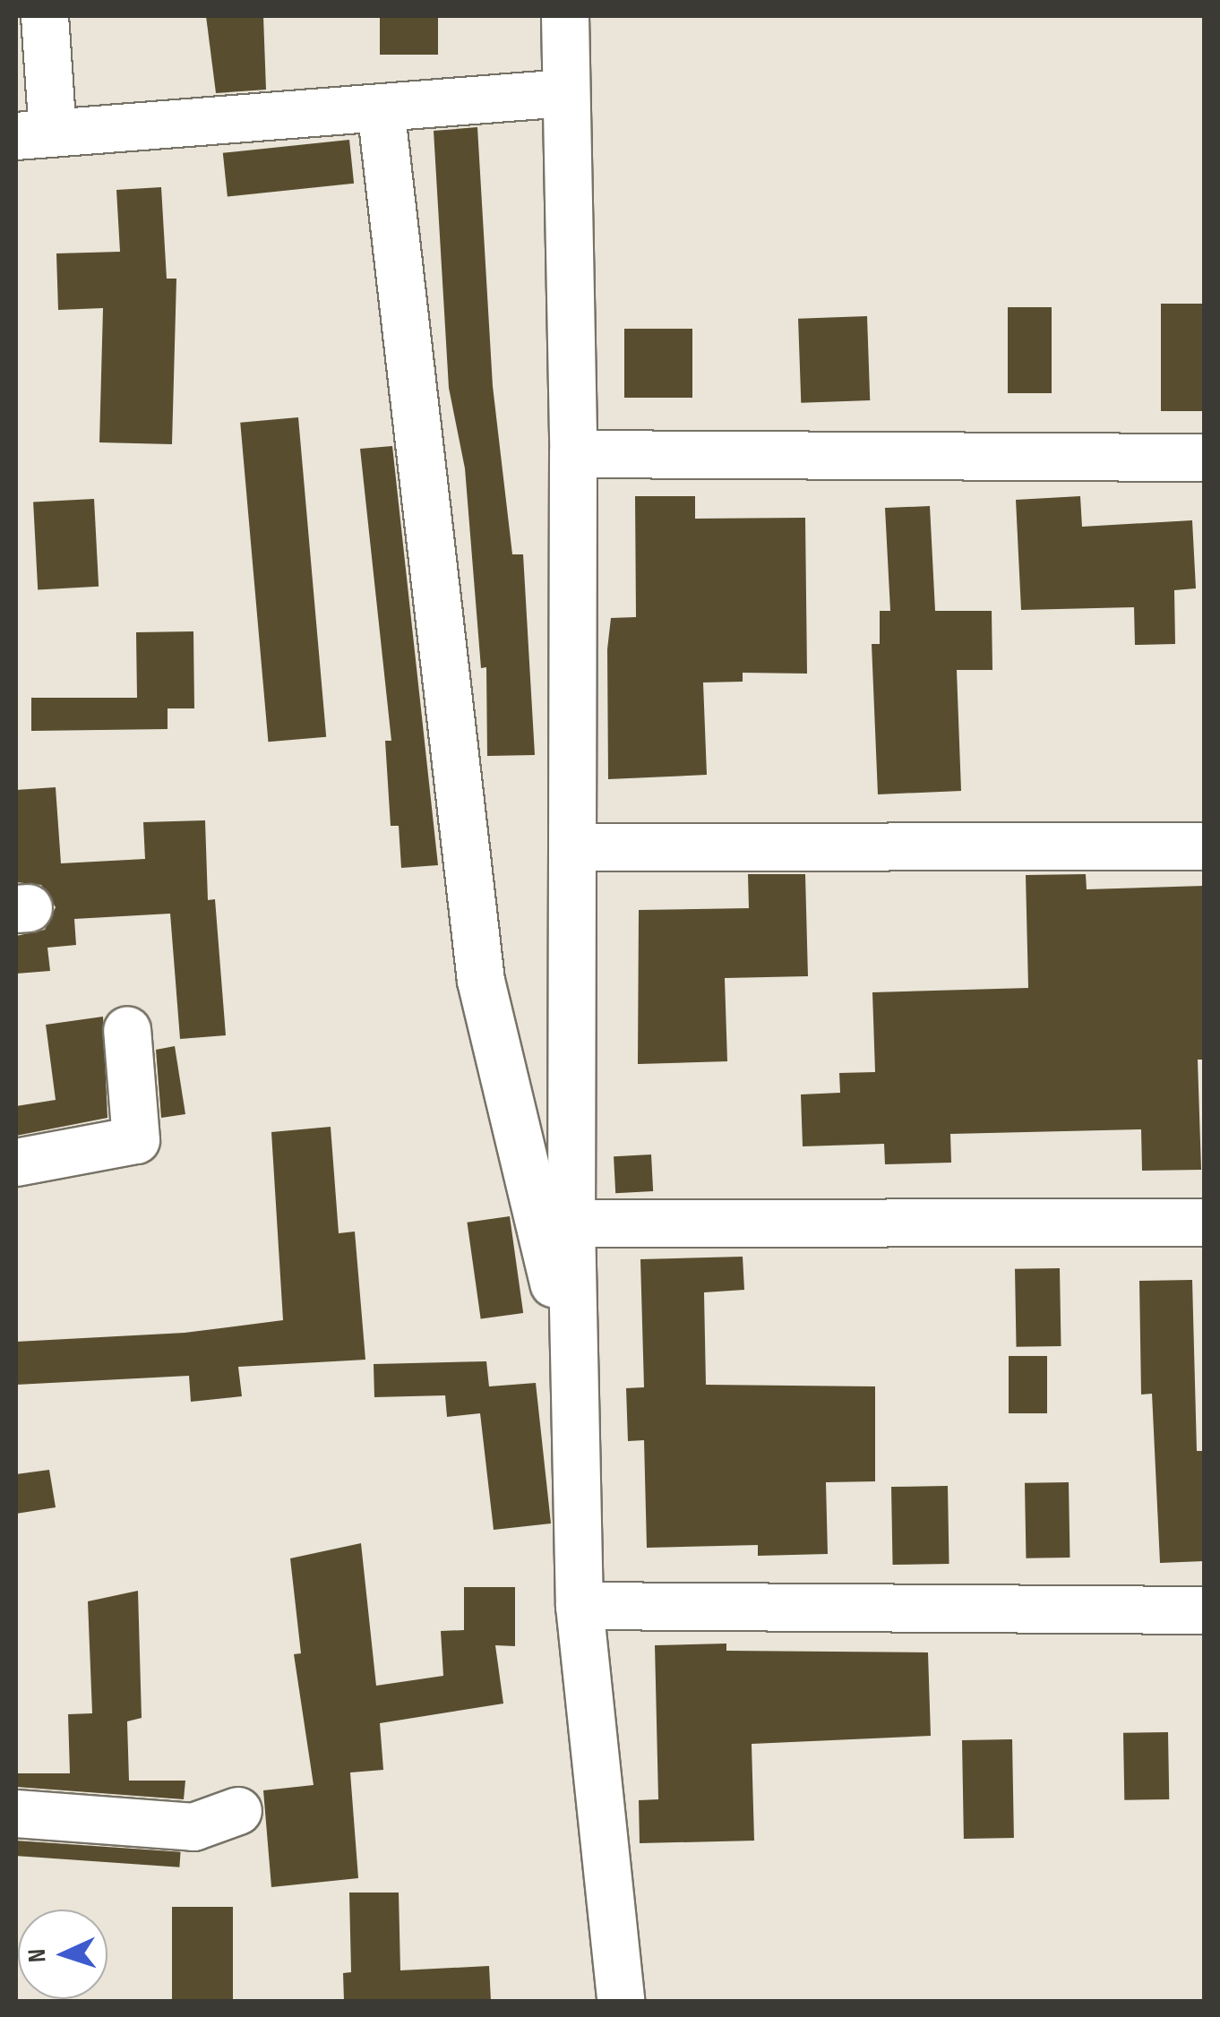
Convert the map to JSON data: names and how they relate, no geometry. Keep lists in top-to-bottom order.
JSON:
{
  "north": "left"
}
